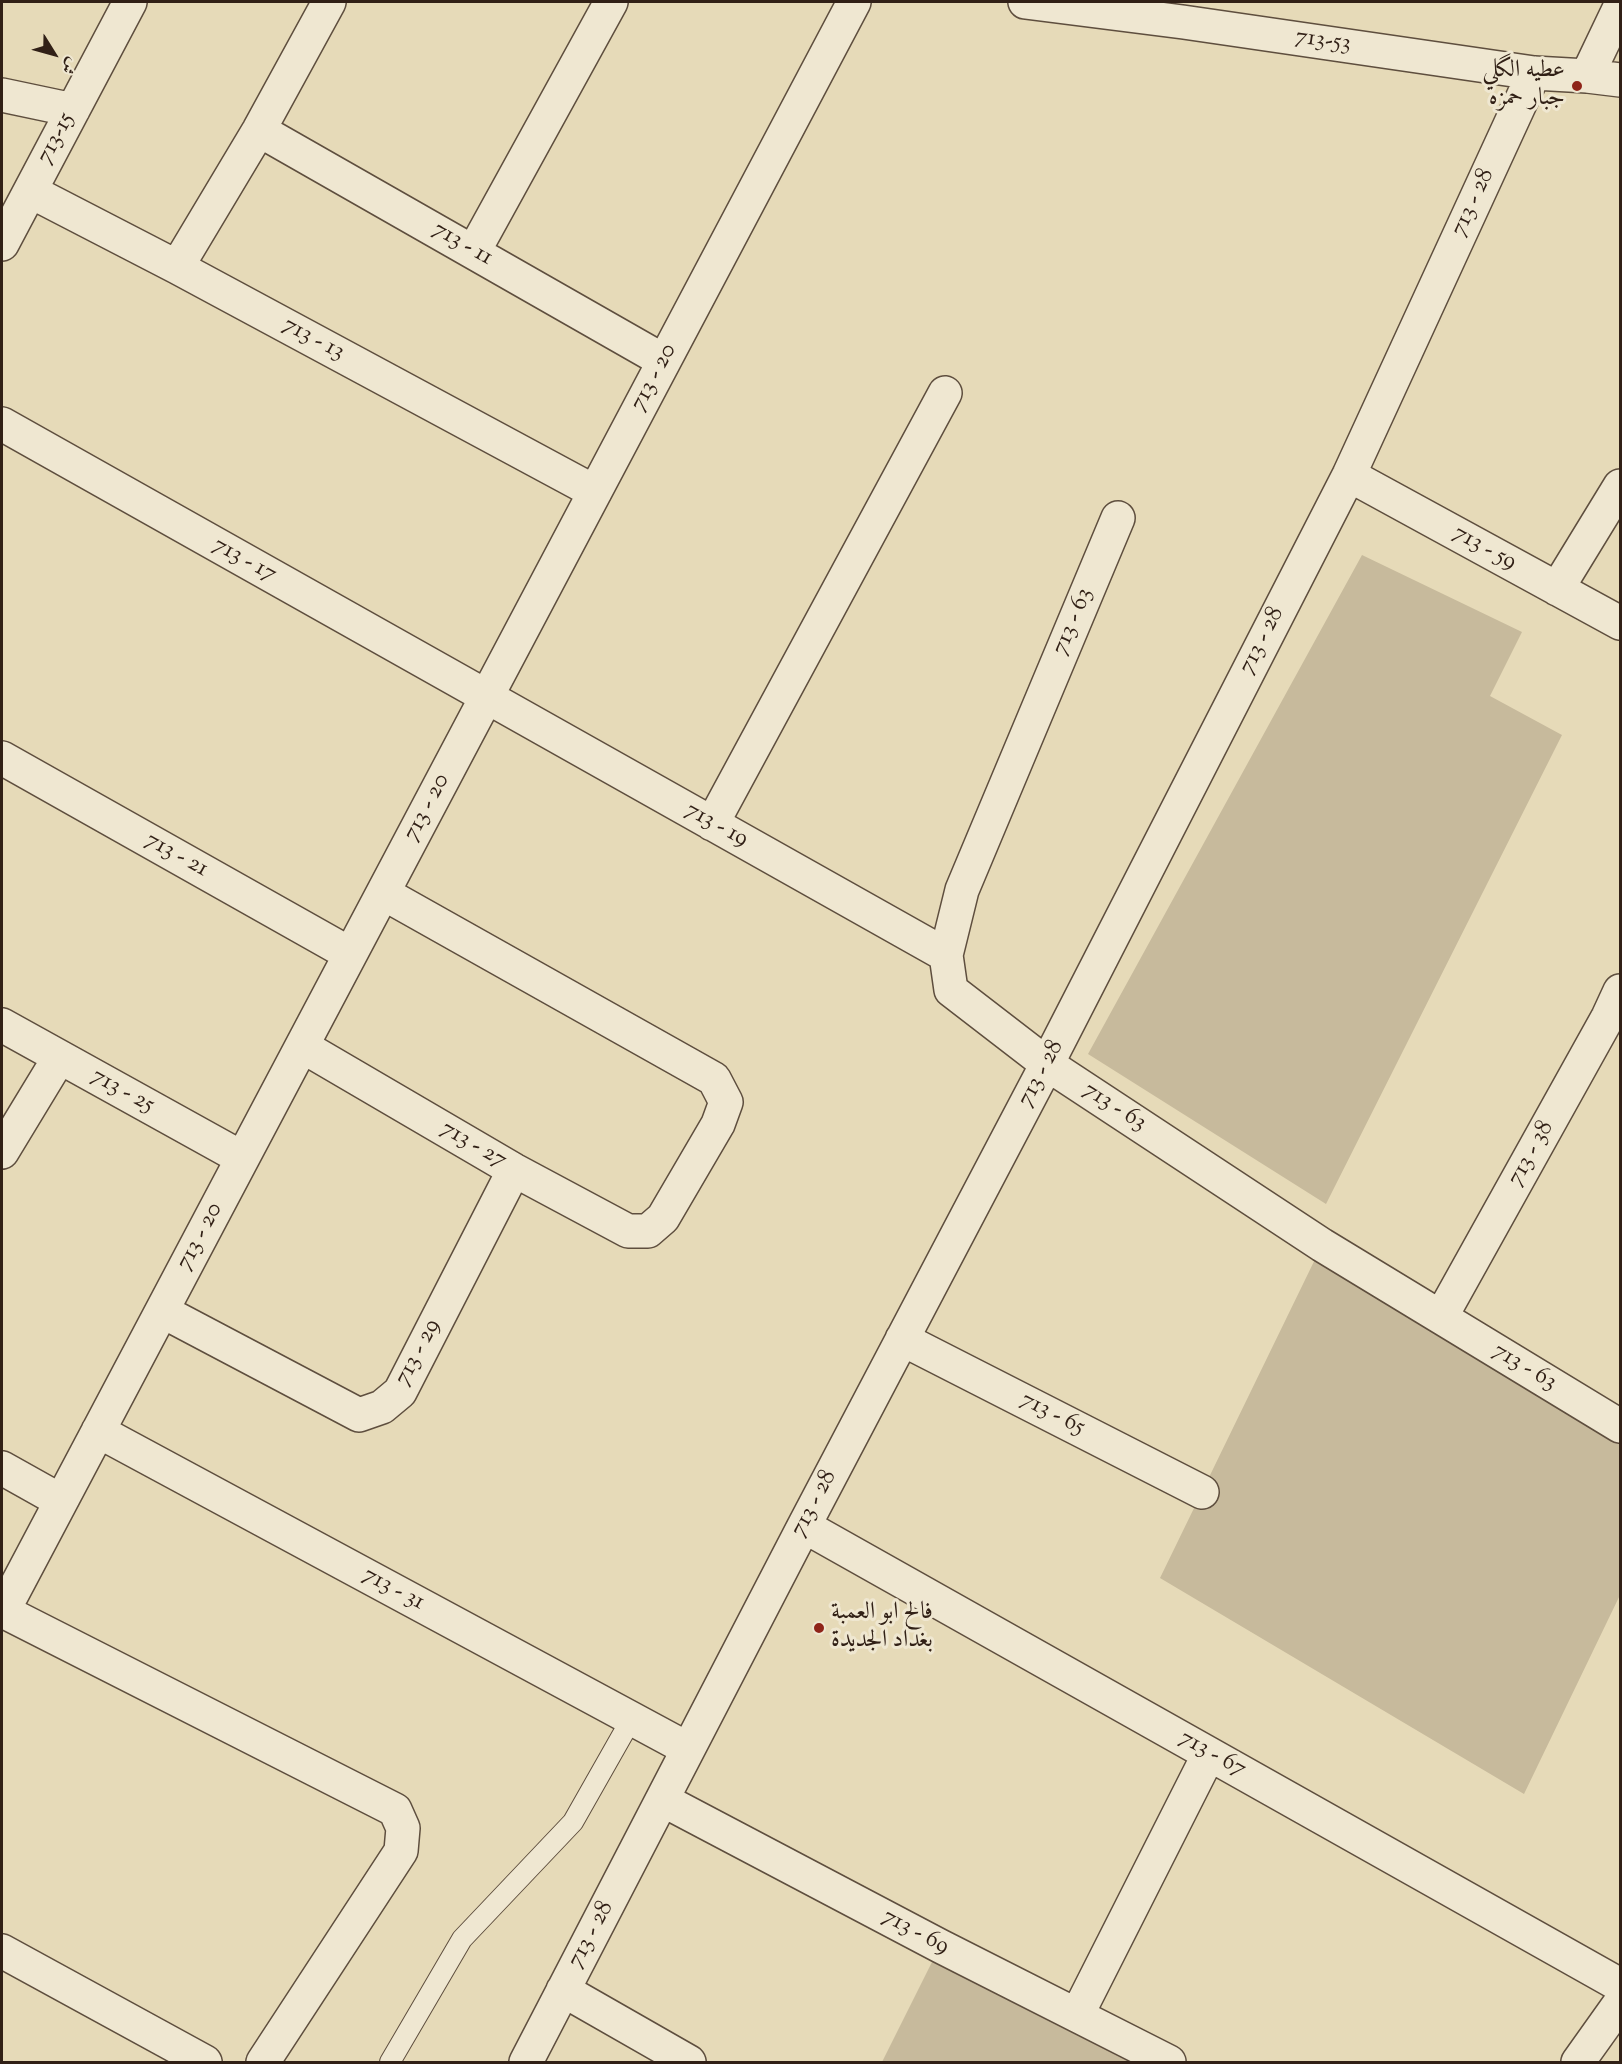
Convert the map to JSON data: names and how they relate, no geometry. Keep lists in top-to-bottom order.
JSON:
{
  "streets": {
    "street": [
      "713-53",
      "713-15",
      "713 - 28",
      "713 - 11",
      "713 - 13",
      "713 - 20",
      "713 - 59",
      "713 - 17",
      "713 - 63",
      "713 - 19",
      "713 - 21",
      "713 - 25",
      "713 - 27",
      "713 - 38",
      "713 - 29",
      "713 - 65",
      "713 - 31",
      "713 - 67",
      "713 - 69"
    ]
  },
  "crossings": [
    ["713-53", "713 - 28"],
    ["713-15", "713 - 13"],
    ["713 - 28", "713 - 59"],
    ["713 - 28", "713 - 63"],
    ["713 - 28", "713 - 65"],
    ["713 - 28", "713 - 31"],
    ["713 - 28", "713 - 67"],
    ["713 - 28", "713 - 69"],
    ["713 - 11", "713 - 20"],
    ["713 - 13", "713 - 20"],
    ["713 - 20", "713 - 17"],
    ["713 - 20", "713 - 19"],
    ["713 - 20", "713 - 21"],
    ["713 - 20", "713 - 25"],
    ["713 - 20", "713 - 27"],
    ["713 - 20", "713 - 29"],
    ["713 - 20", "713 - 31"],
    ["713 - 17", "713 - 19"],
    ["713 - 63", "713 - 19"],
    ["713 - 63", "713 - 38"],
    ["713 - 27", "713 - 29"]
  ],
  "places": ["عطيه الگلي جبار حمزه", "فالح ابو العمبة بغداد الجديدة"],
  "north": "bottom right"
}
